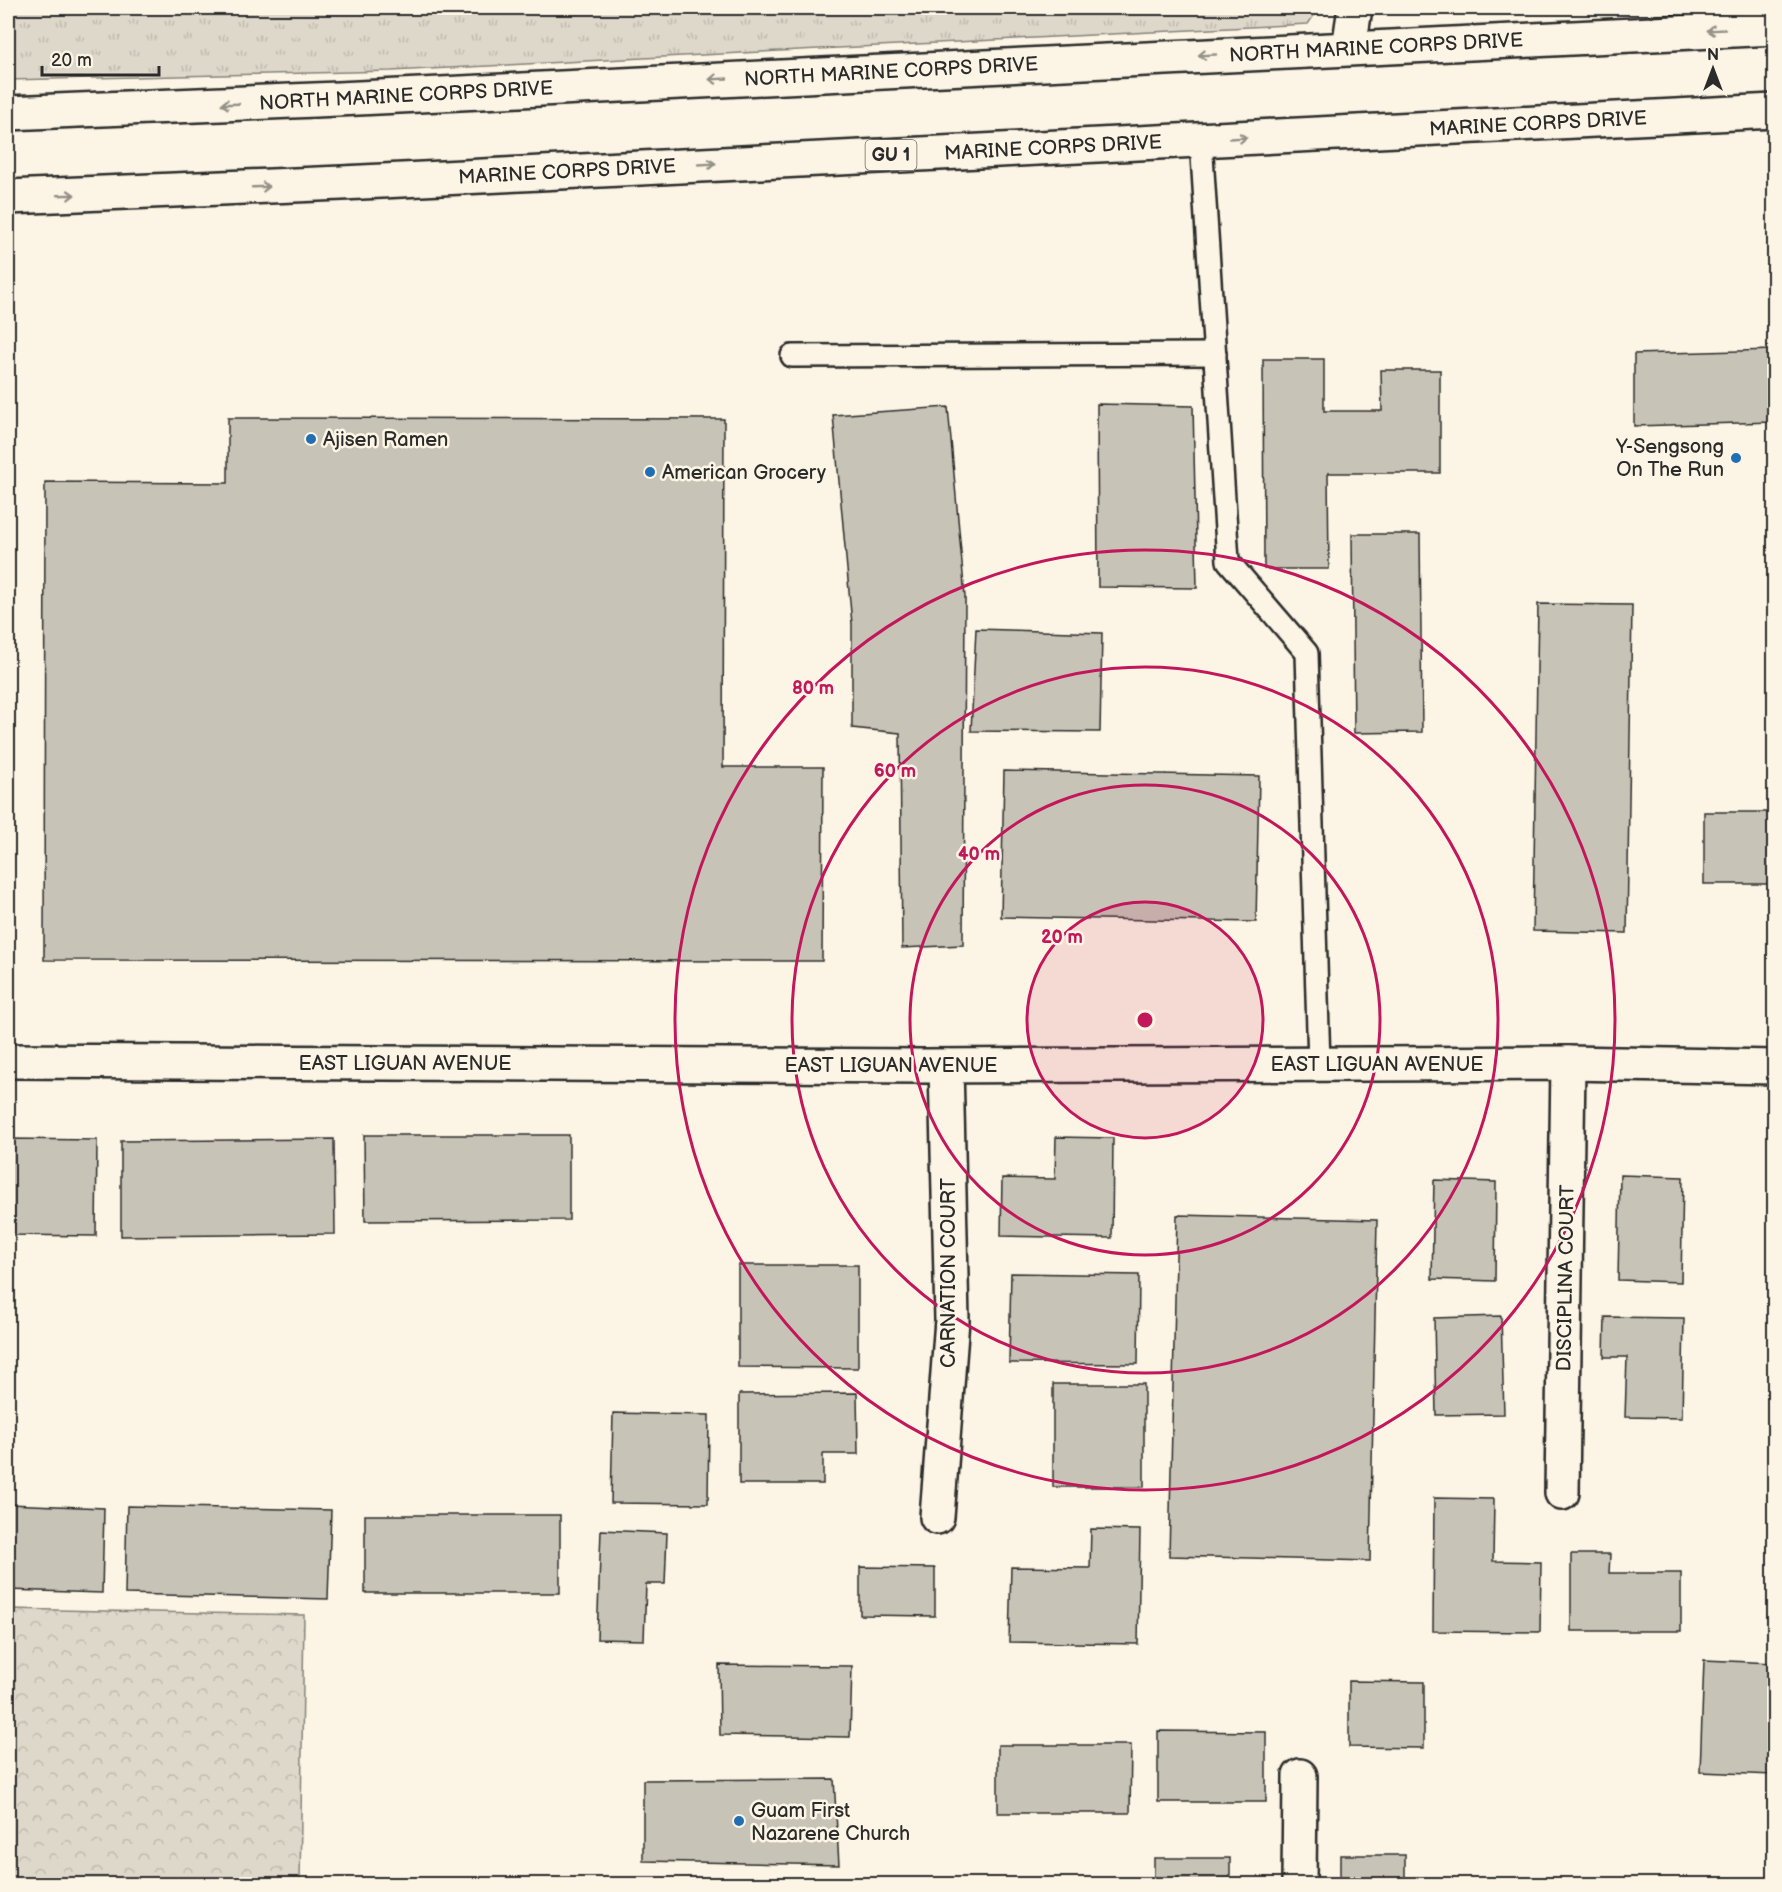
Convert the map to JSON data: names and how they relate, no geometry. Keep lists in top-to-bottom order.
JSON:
{
  "streets": {
    "main road": [
      "NORTH MARINE CORPS DRIVE",
      "MARINE CORPS DRIVE",
      "GU 1",
      "EAST LIGUAN AVENUE",
      "CARNATION COURT",
      "DISCIPLINA COURT"
    ]
  },
  "crossings": [
    ["EAST LIGUAN AVENUE", "CARNATION COURT"],
    ["EAST LIGUAN AVENUE", "DISCIPLINA COURT"]
  ],
  "one_way": ["NORTH MARINE CORPS DRIVE", "MARINE CORPS DRIVE"],
  "places": [
    "Ajisen Ramen",
    "Y-Sengsong On The Run",
    "American Grocery",
    "Guam First Nazarene Church"
  ],
  "scale_bar": "20 m",
  "north": "top",
  "rings": [
    "80 m",
    "60 m",
    "40 m",
    "20 m"
  ]
}
